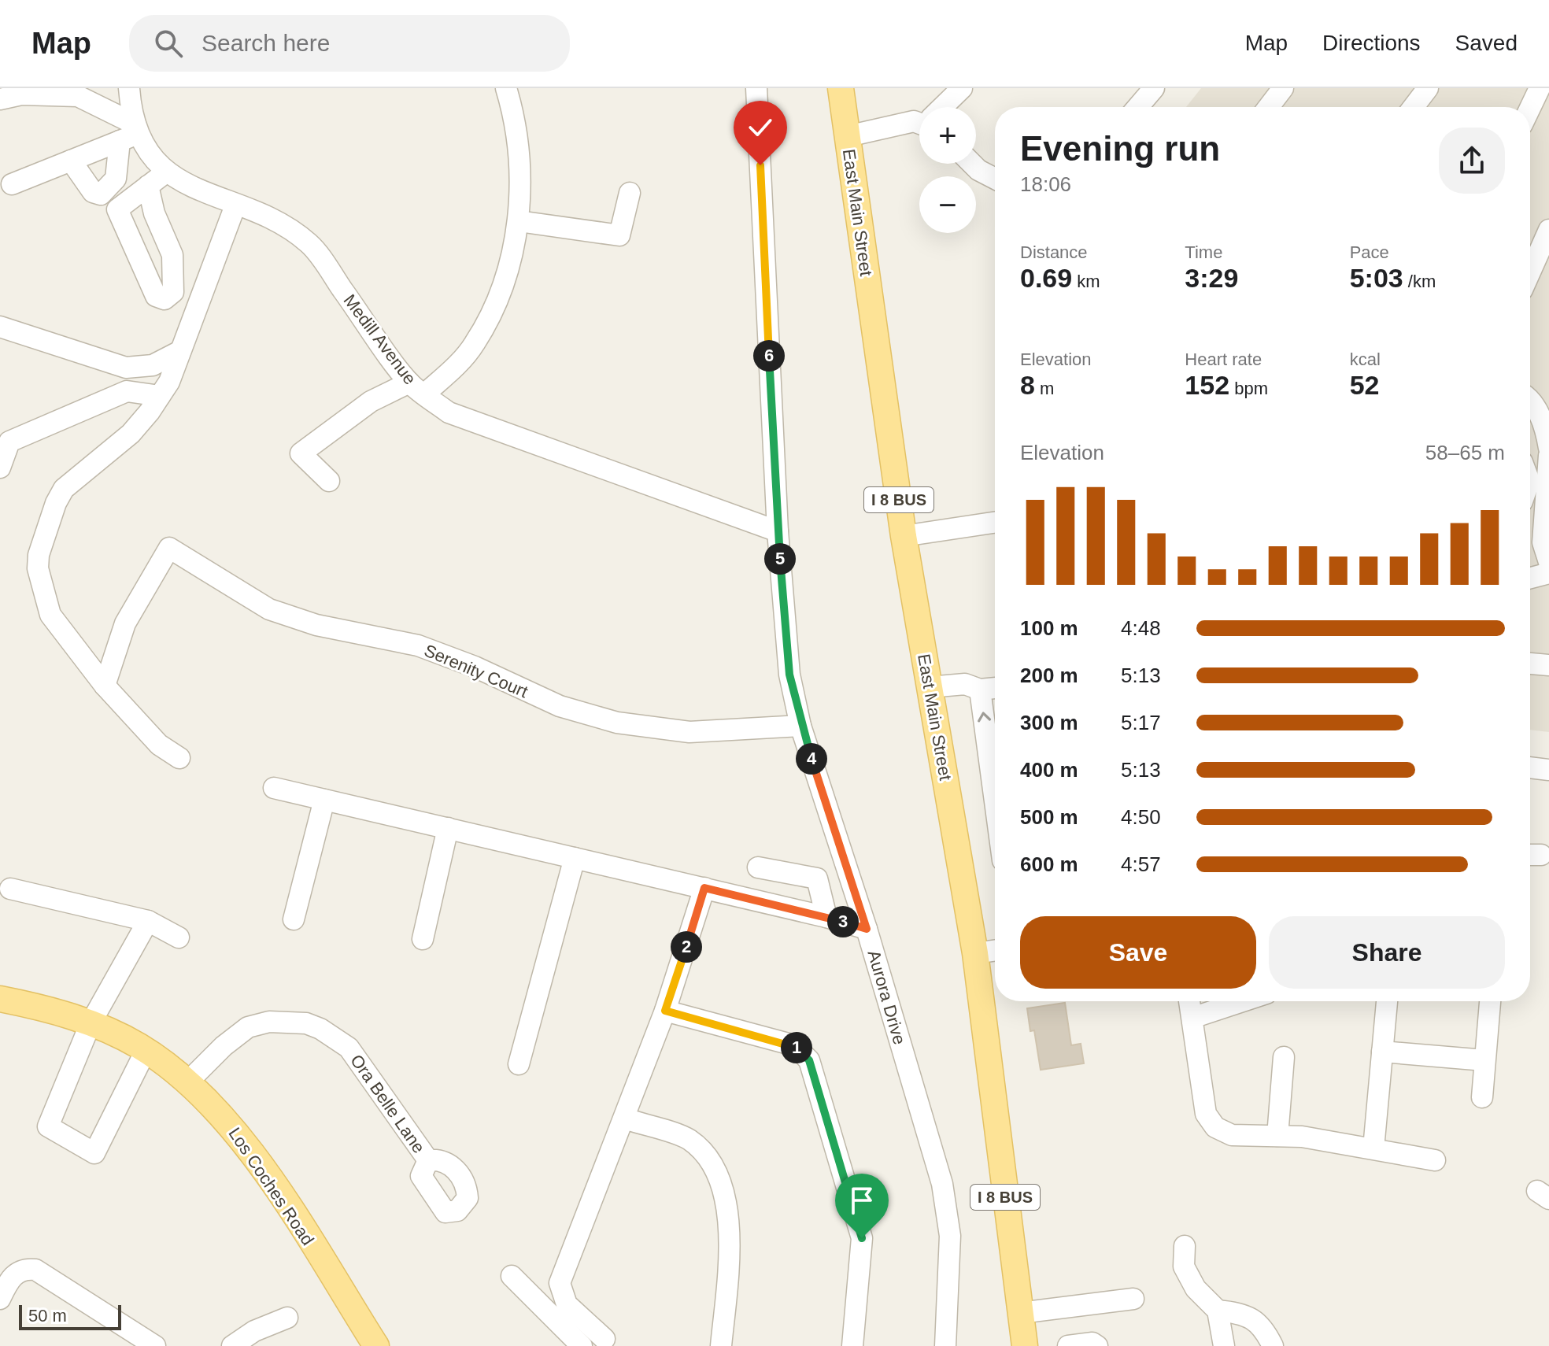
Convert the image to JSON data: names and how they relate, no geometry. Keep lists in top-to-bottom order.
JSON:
{
  "streets": {
    "main road": ["East Main Street", "I 8 BUS", "Los Coches Road"],
    "street": [
      "Medill Avenue",
      "Serenity Court",
      "Aurora Drive",
      "Ora Belle Lane"
    ]
  },
  "crossings": [
    ["Medill Avenue", "Aurora Drive"],
    ["Serenity Court", "Aurora Drive"],
    ["Ora Belle Lane", "Los Coches Road"]
  ],
  "scale_bar": "50 m",
  "page": {
    "header": "Map",
    "search": "Search here",
    "nav": ["Map", "Directions", "Saved"],
    "map_buttons": ["+", "−"],
    "heading": ["Evening run", "18:06"],
    "stats": [
      ["Distance", "0.69 km"],
      ["Time", "3:29"],
      ["Pace", "5:03 /km"],
      ["Elevation", "8 m"],
      ["Heart rate", "152 bpm"],
      ["kcal", "52"]
    ],
    "pins": [
      "6",
      "5",
      "4",
      "3",
      "2",
      "1"
    ],
    "chart": ["Elevation", "58–65 m"],
    "list": [
      {
        "name": "100 m",
        "note": "4:48"
      },
      {
        "name": "200 m",
        "note": "5:13"
      },
      {
        "name": "300 m",
        "note": "5:17"
      },
      {
        "name": "400 m",
        "note": "5:13"
      },
      {
        "name": "500 m",
        "note": "4:50"
      },
      {
        "name": "600 m",
        "note": "4:57"
      }
    ],
    "buttons": ["Save", "Share"],
    "scale": "50 m"
  }
}
